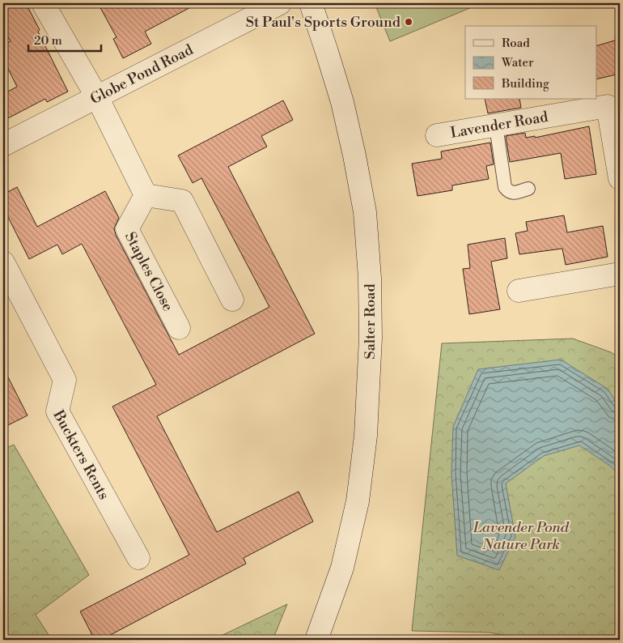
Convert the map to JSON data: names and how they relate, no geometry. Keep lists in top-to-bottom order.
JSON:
{
  "streets": {
    "street": [
      "Globe Pond Road",
      "Lavender Road",
      "Staples Close",
      "Salter Road",
      "Buckters Rents"
    ]
  },
  "parks": ["Lavender Pond Nature Park"],
  "places": ["St Paul's Sports Ground"],
  "legend": ["Road", "Water", "Building"],
  "scale_bar": "20 m"
}
